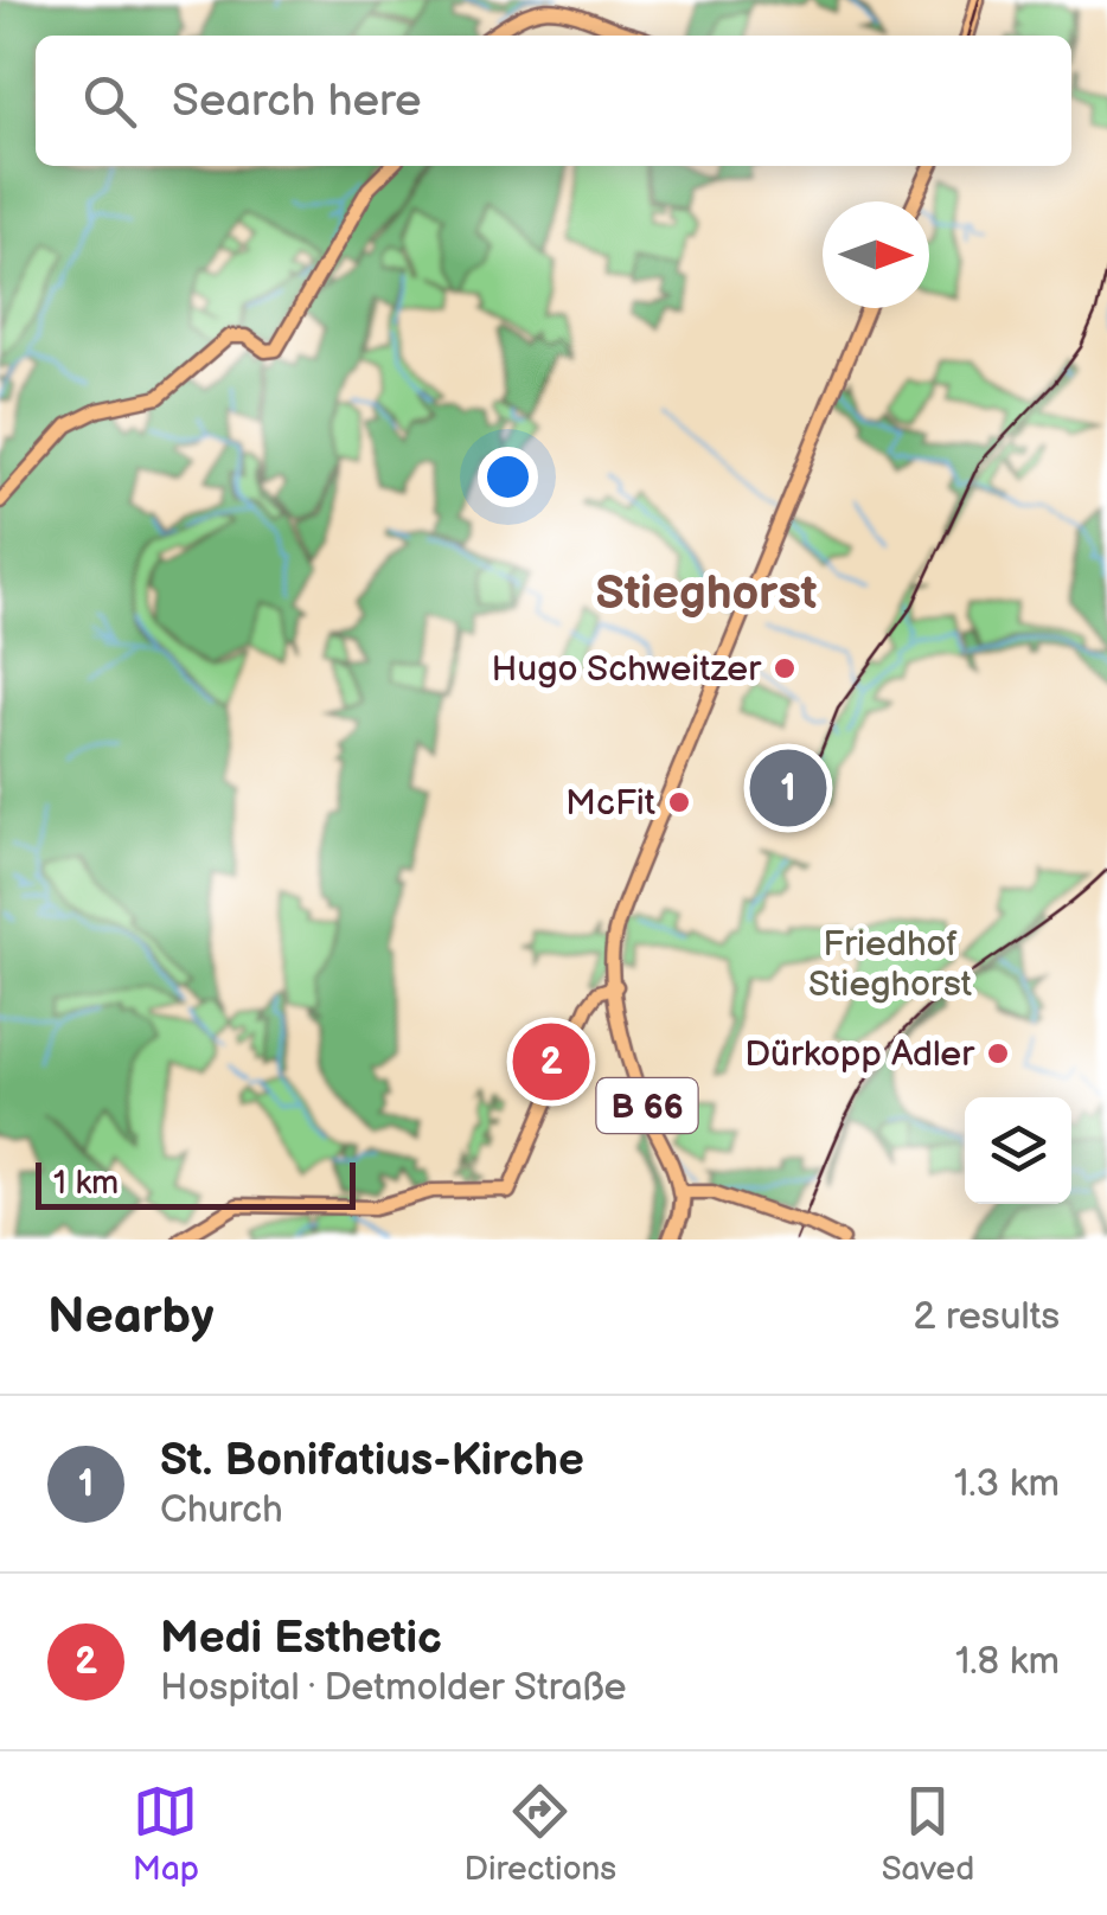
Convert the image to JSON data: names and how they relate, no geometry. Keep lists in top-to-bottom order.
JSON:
{
  "streets": {
    "highway": ["B 66"]
  },
  "districts": ["Stieghorst"],
  "parks": ["Friedhof Stieghorst"],
  "places": ["Hugo Schweitzer", "McFit", "Dürkopp Adler"],
  "scale_bar": "1 km",
  "north": "right",
  "page": {
    "search": "Search here",
    "pins": ["1", "2"],
    "scale": "1 km",
    "heading": ["Nearby", "2 results"],
    "list": [
      {
        "mark": "1",
        "name": "St. Bonifatius-Kirche",
        "note": "Church",
        "value": "1.3 km"
      },
      {
        "mark": "2",
        "name": "Medi Esthetic",
        "note": "Hospital · Detmolder Straße",
        "value": "1.8 km"
      }
    ],
    "nav": ["Map", "Directions", "Saved"]
  }
}
